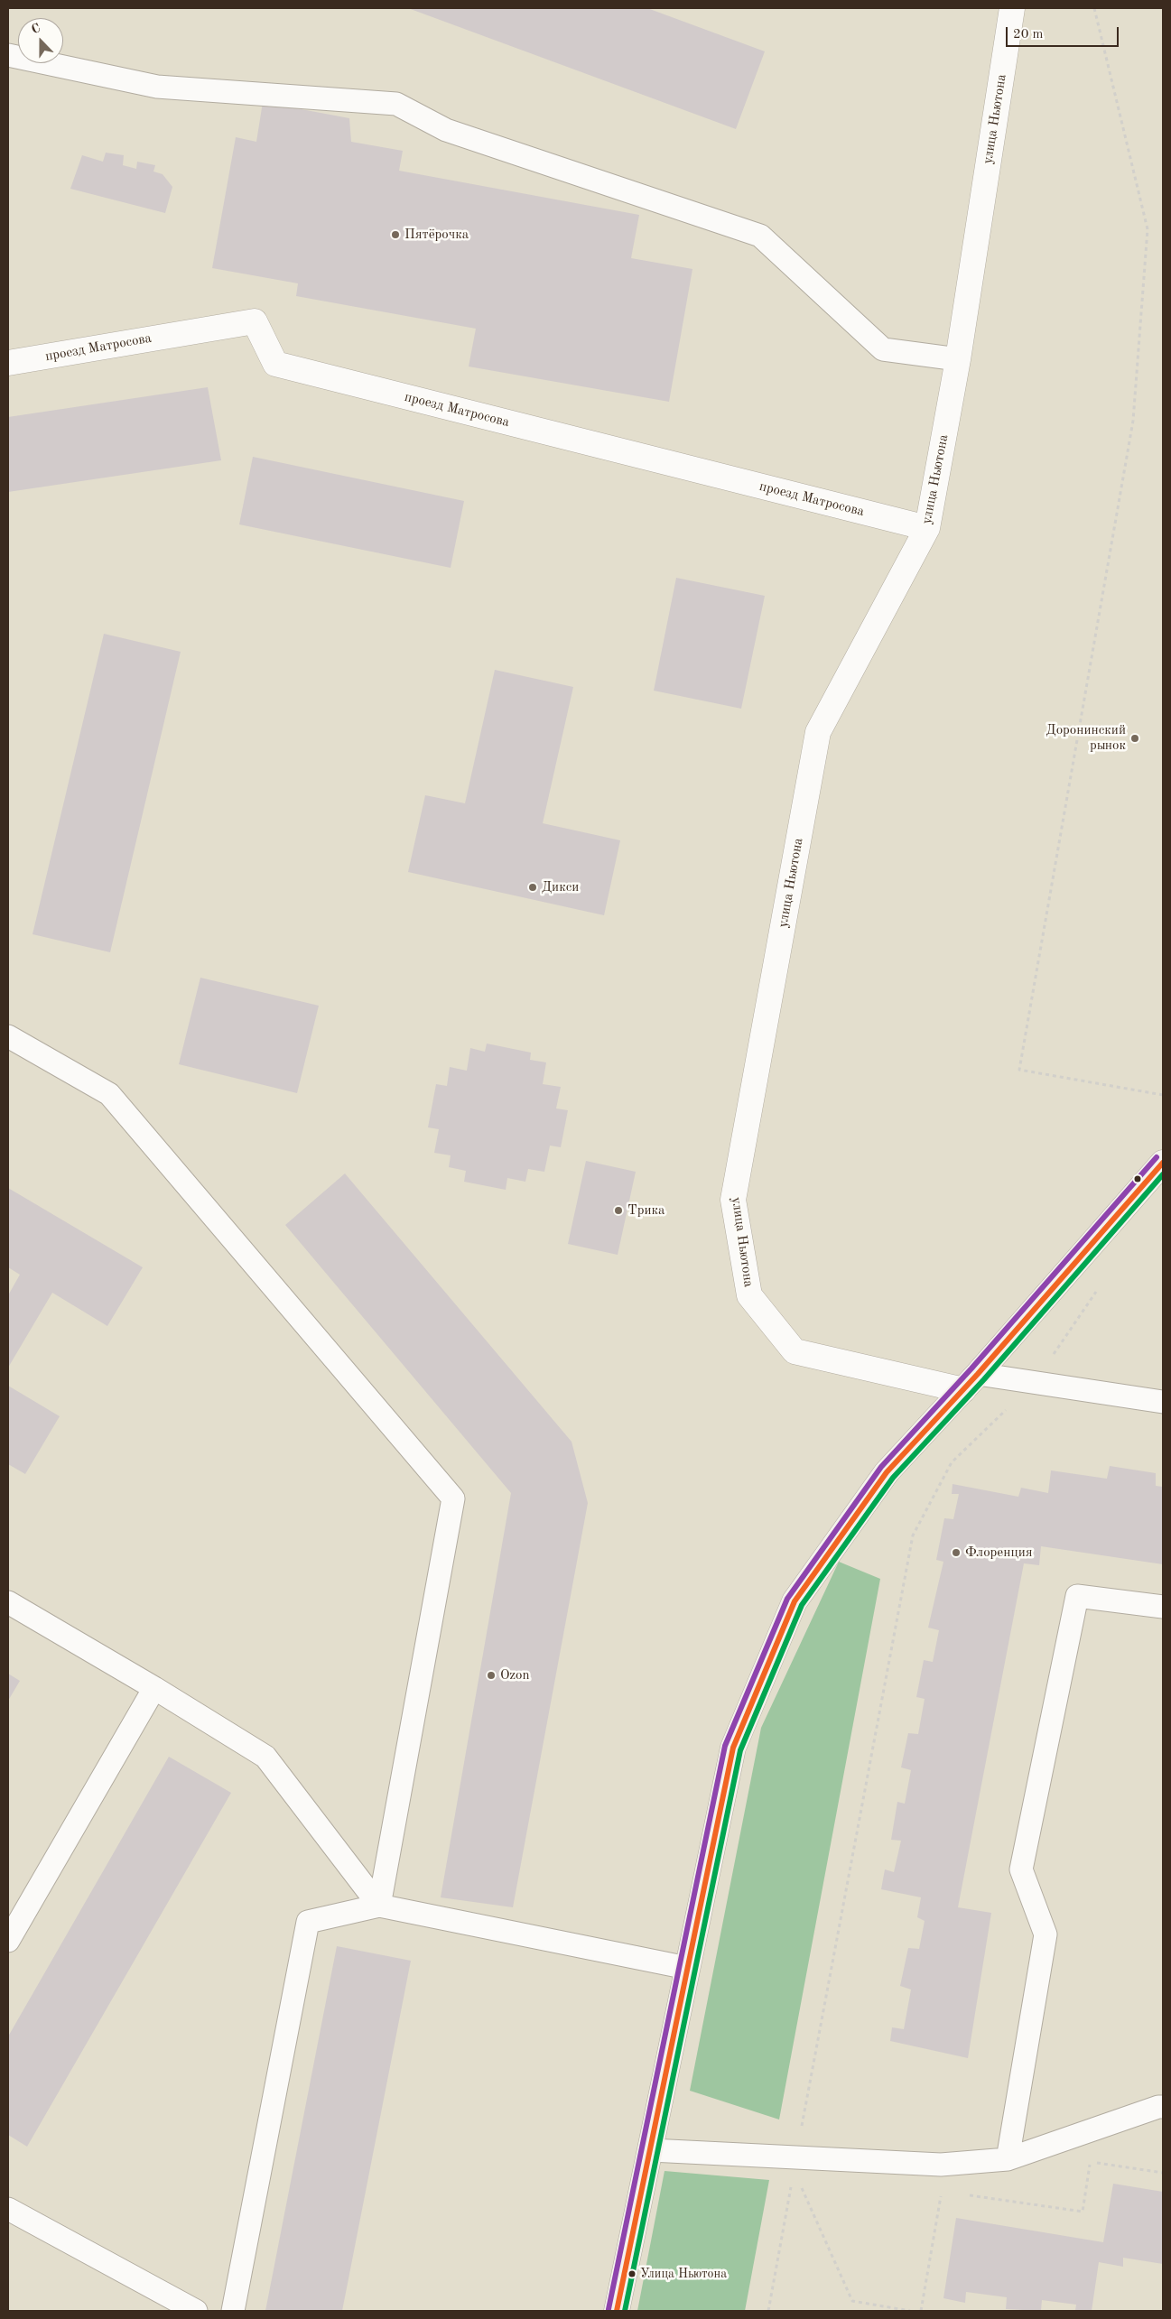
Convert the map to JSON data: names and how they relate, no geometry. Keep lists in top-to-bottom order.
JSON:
{
  "streets": {
    "street": ["улица Ньютона", "проезд Матросова"]
  },
  "crossings": [
    ["улица Ньютона", "проезд Матросова"]
  ],
  "places": [
    "Пятёрочка",
    "Доронинский рынок",
    "Дикси",
    "Трика",
    "Флоренция",
    "Ozon",
    "Улица Ньютона"
  ],
  "scale_bar": "20 m",
  "north": "top"
}
